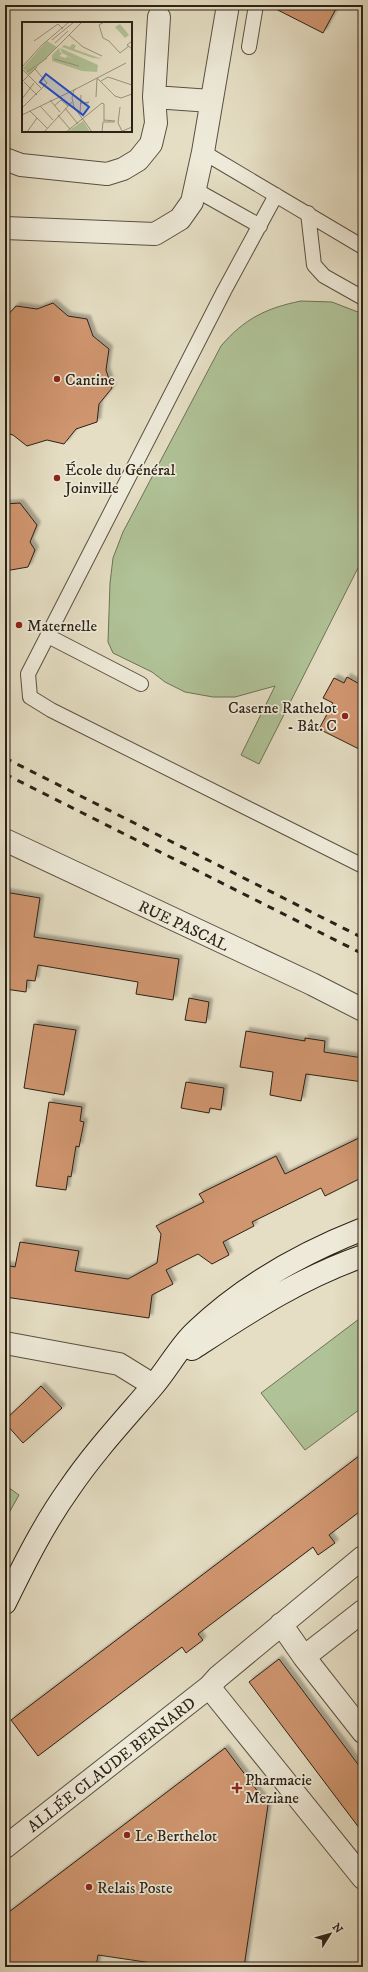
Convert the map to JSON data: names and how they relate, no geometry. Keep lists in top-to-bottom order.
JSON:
{
  "streets": {
    "street": ["RUE PASCAL", "ALLÉE CLAUDE BERNARD"]
  },
  "places": {
    "other": [
      "Cantine",
      "École du Général Joinville",
      "Maternelle",
      "Caserne Rathelot - Bât. C",
      "Le Berthelot",
      "Relais Poste"
    ],
    "health": ["Pharmacie Meziane"]
  },
  "north": "top right"
}
